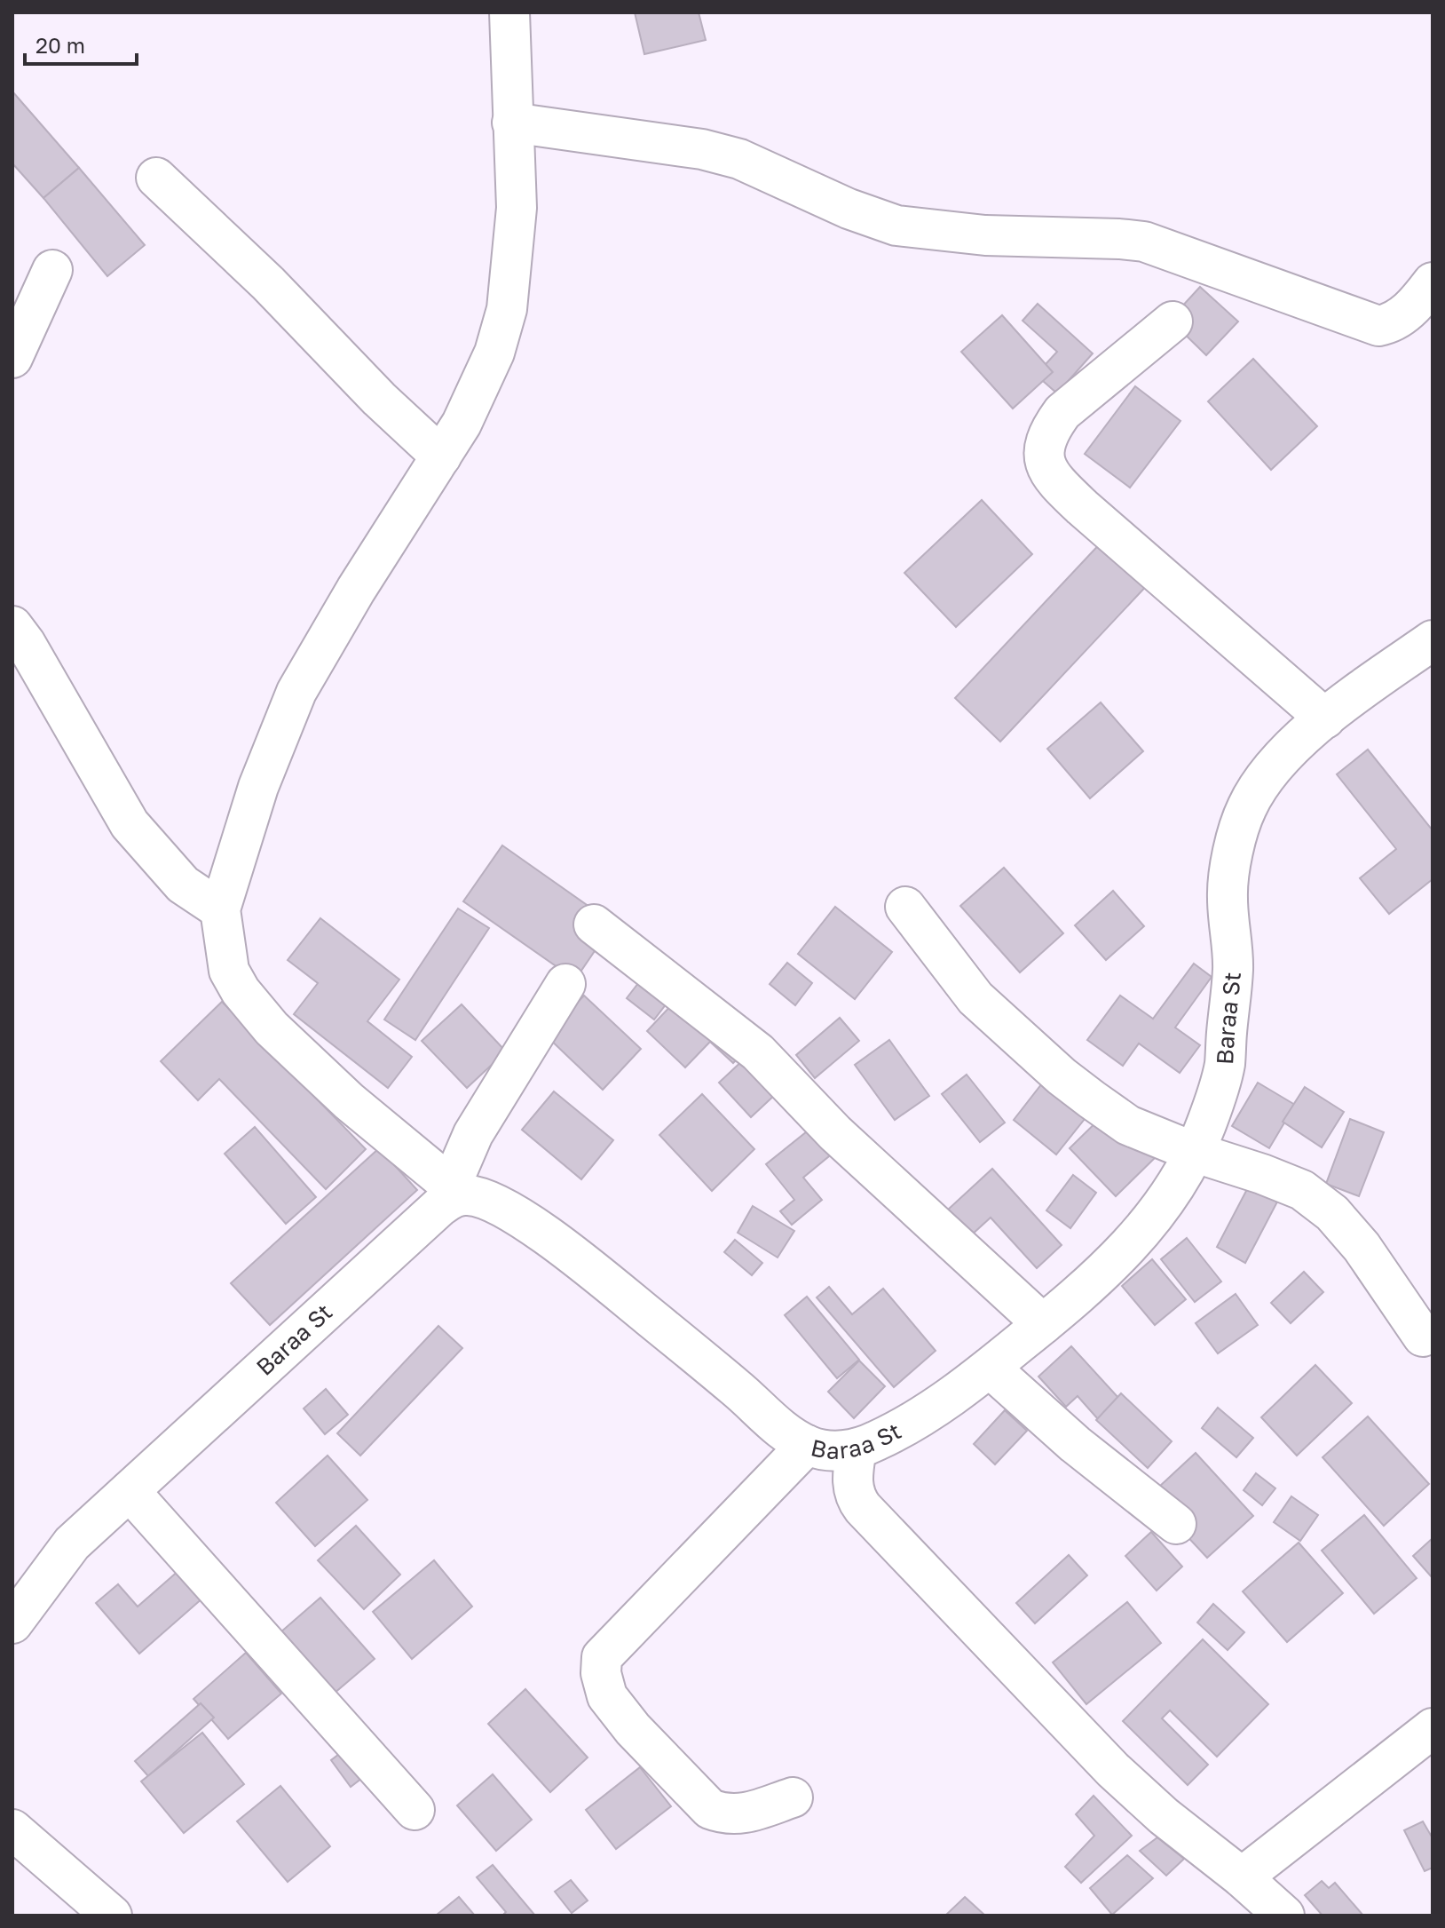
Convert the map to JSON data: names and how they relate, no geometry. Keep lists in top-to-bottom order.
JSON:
{
  "streets": {
    "street": ["Baraa St"]
  },
  "scale_bar": "20 m"
}
